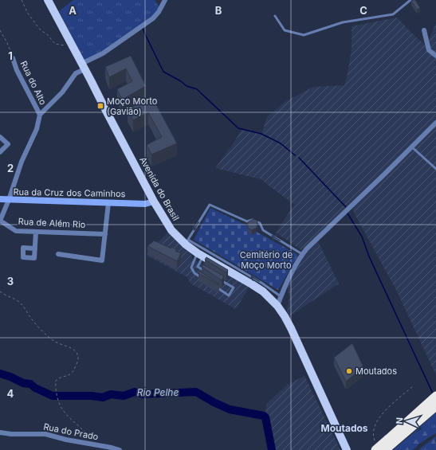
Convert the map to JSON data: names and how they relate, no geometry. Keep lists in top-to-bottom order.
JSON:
{
  "streets": {
    "main road": ["Avenida do Brasil"],
    "street": [
      "Rua do Alto",
      "Rua da Cruz dos Caminhos",
      "Rua de Além Rio",
      "Rua do Prado"
    ]
  },
  "crossings": [
    ["Avenida do Brasil", "Rua da Cruz dos Caminhos"]
  ],
  "districts": ["Moutados"],
  "water": ["Rio Pelhe"],
  "parks": ["Cemitério de Moço Morto"],
  "places": {
    "transit": ["Moço Morto (Gavião)"],
    "other": ["Moutados"]
  },
  "north": "left",
  "grid": {
    "columns": ["A", "B", "C"],
    "rows": [
      "1",
      "2",
      "3",
      "4"
    ]
  }
}
